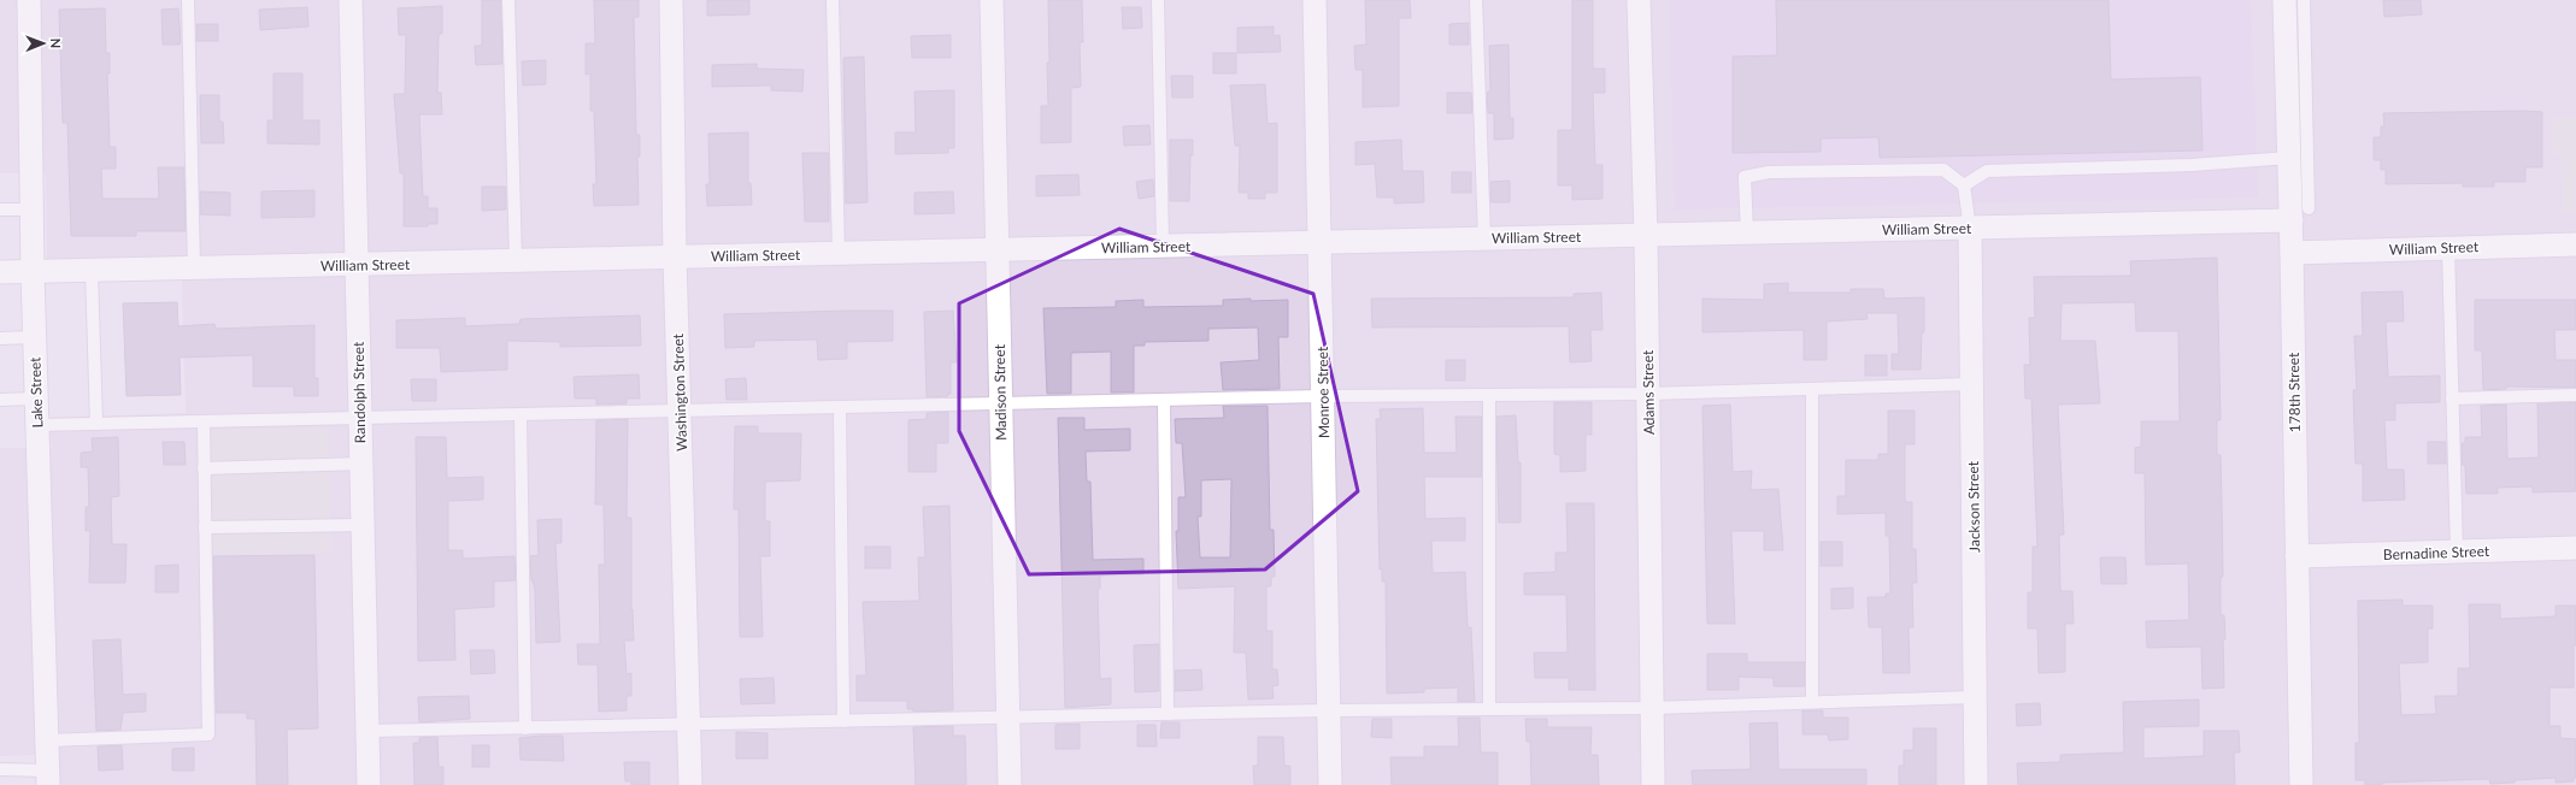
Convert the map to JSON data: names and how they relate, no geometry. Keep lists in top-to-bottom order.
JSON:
{
  "streets": {
    "street": [
      "William Street",
      "Lake Street",
      "Randolph Street",
      "Washington Street",
      "Madison Street",
      "Monroe Street",
      "Adams Street",
      "178th Street",
      "Jackson Street",
      "Bernadine Street"
    ]
  },
  "crossings": [
    ["William Street", "Lake Street"],
    ["William Street", "Randolph Street"],
    ["William Street", "Washington Street"],
    ["William Street", "Madison Street"],
    ["William Street", "Monroe Street"],
    ["William Street", "Adams Street"],
    ["William Street", "178th Street"],
    ["William Street", "Jackson Street"],
    ["178th Street", "Bernadine Street"]
  ],
  "north": "right"
}
